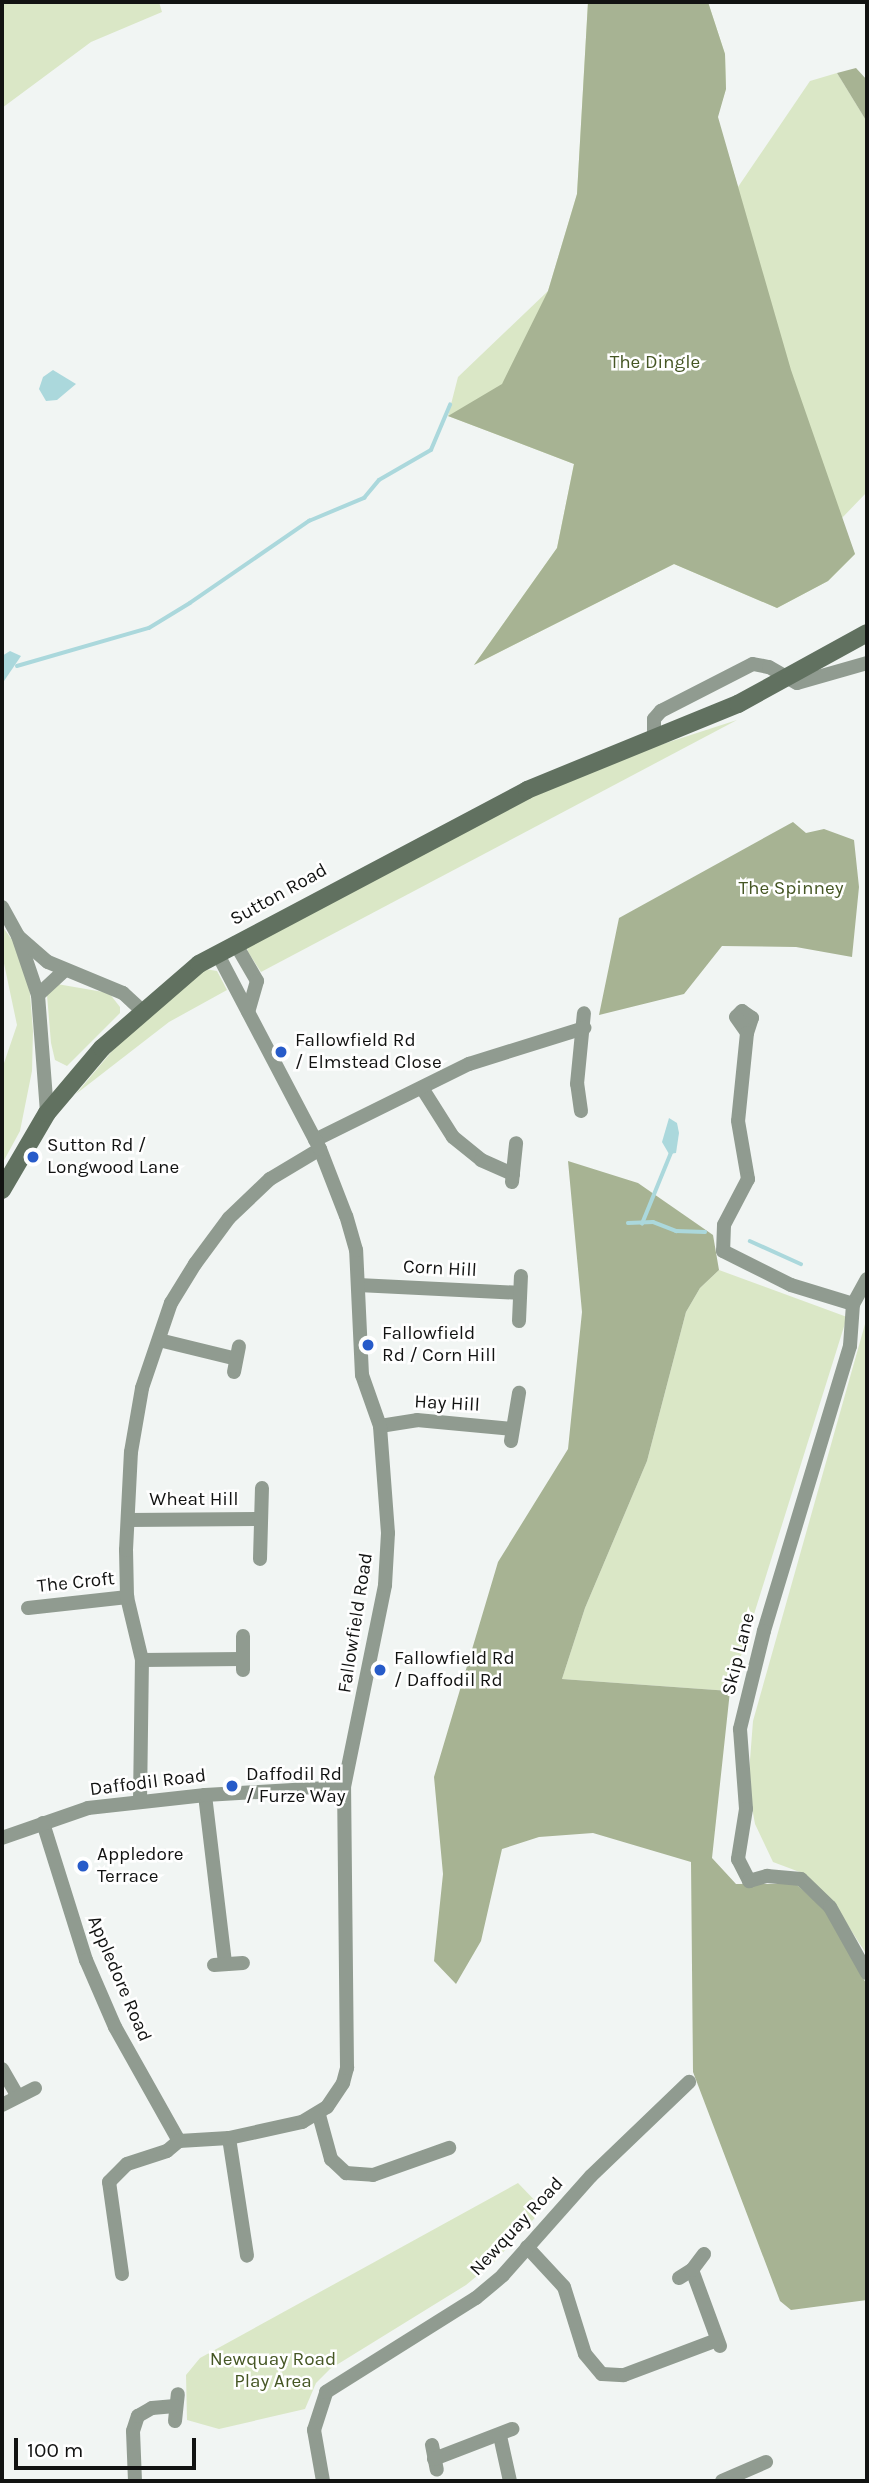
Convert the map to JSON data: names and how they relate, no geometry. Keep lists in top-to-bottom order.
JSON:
{
  "streets": {
    "main road": ["Sutton Road"],
    "street": [
      "Corn Hill",
      "Hay Hill",
      "Wheat Hill",
      "The Croft",
      "Fallowfield Road",
      "Skip Lane",
      "Daffodil Road",
      "Appledore Road",
      "Newquay Road"
    ]
  },
  "crossings": [
    ["Sutton Road", "Fallowfield Road"],
    ["Corn Hill", "Fallowfield Road"],
    ["Hay Hill", "Fallowfield Road"],
    ["Fallowfield Road", "Daffodil Road"],
    ["Daffodil Road", "Appledore Road"]
  ],
  "parks": ["The Dingle", "The Spinney", "Newquay Road Play Area"],
  "places": [
    "Fallowfield Rd / Elmstead Close",
    "Sutton Rd / Longwood Lane",
    "Fallowfield Rd / Corn Hill",
    "Fallowfield Rd / Daffodil Rd",
    "Daffodil Rd / Furze Way",
    "Appledore Terrace"
  ],
  "scale_bar": "100 m"
}
